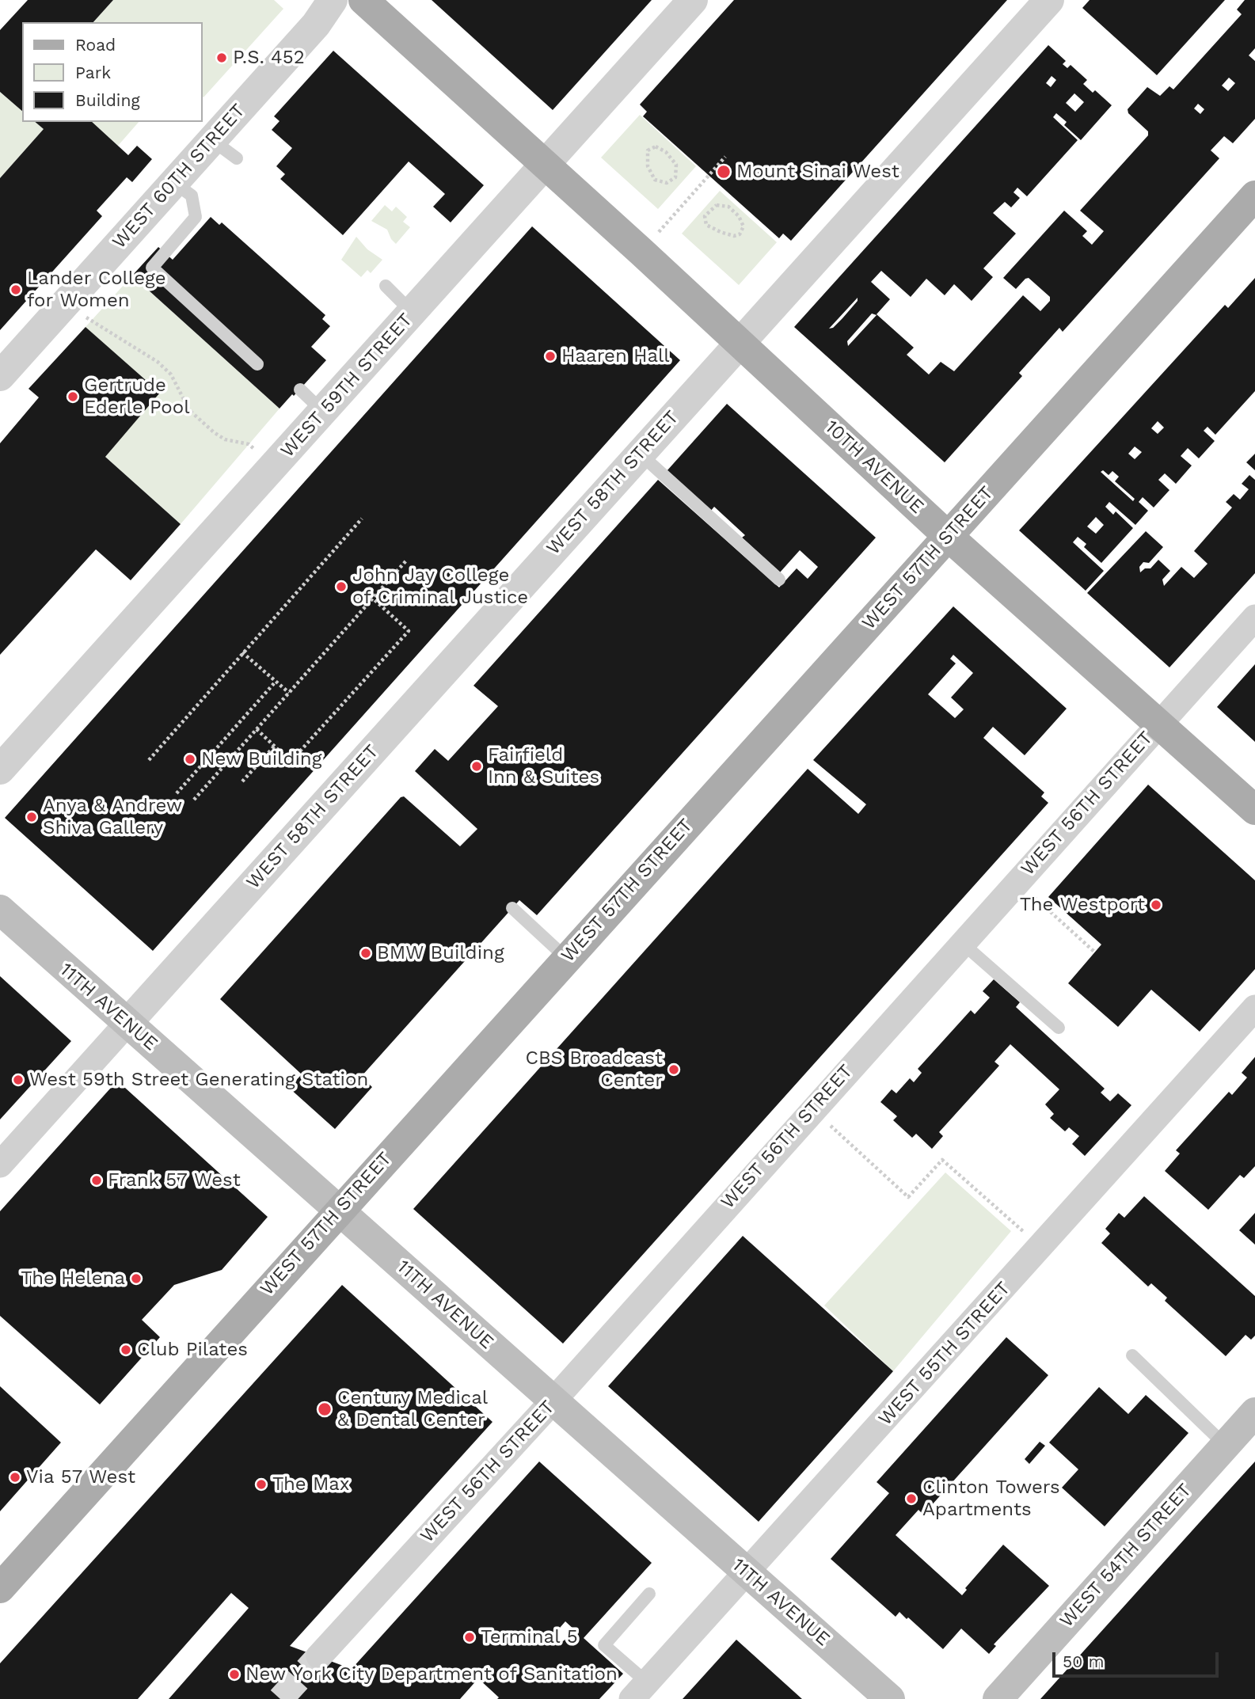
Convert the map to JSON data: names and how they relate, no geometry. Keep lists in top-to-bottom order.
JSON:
{
  "streets": {
    "main road": [
      "10TH AVENUE",
      "WEST 57TH STREET",
      "11TH AVENUE",
      "WEST 54TH STREET"
    ],
    "street": [
      "WEST 60TH STREET",
      "WEST 59TH STREET",
      "WEST 58TH STREET",
      "WEST 56TH STREET",
      "WEST 55TH STREET"
    ]
  },
  "crossings": [
    ["WEST 59TH STREET", "10TH AVENUE"],
    ["10TH AVENUE", "WEST 58TH STREET"],
    ["10TH AVENUE", "WEST 57TH STREET"],
    ["10TH AVENUE", "WEST 56TH STREET"],
    ["WEST 58TH STREET", "11TH AVENUE"],
    ["WEST 57TH STREET", "11TH AVENUE"],
    ["WEST 56TH STREET", "11TH AVENUE"],
    ["11TH AVENUE", "WEST 55TH STREET"]
  ],
  "places": [
    "P.S. 452",
    "Mount Sinai West",
    "Lander College for Women",
    "Haaren Hall",
    "Gertrude Ederle Pool",
    "John Jay College of Criminal Justice",
    "New Building",
    "Fairfield Inn & Suites",
    "Anya & Andrew Shiva Gallery",
    "The Westport",
    "BMW Building",
    "CBS Broadcast Center",
    "West 59th Street Generating Station",
    "Frank 57 West",
    "The Helena",
    "Club Pilates",
    "Century Medical & Dental Center",
    "Via 57 West",
    "The Max",
    "Clinton Towers Apartments",
    "Terminal 5",
    "New York City Department of Sanitation"
  ],
  "legend": ["Road", "Park", "Building"],
  "scale_bar": "50 m"
}
